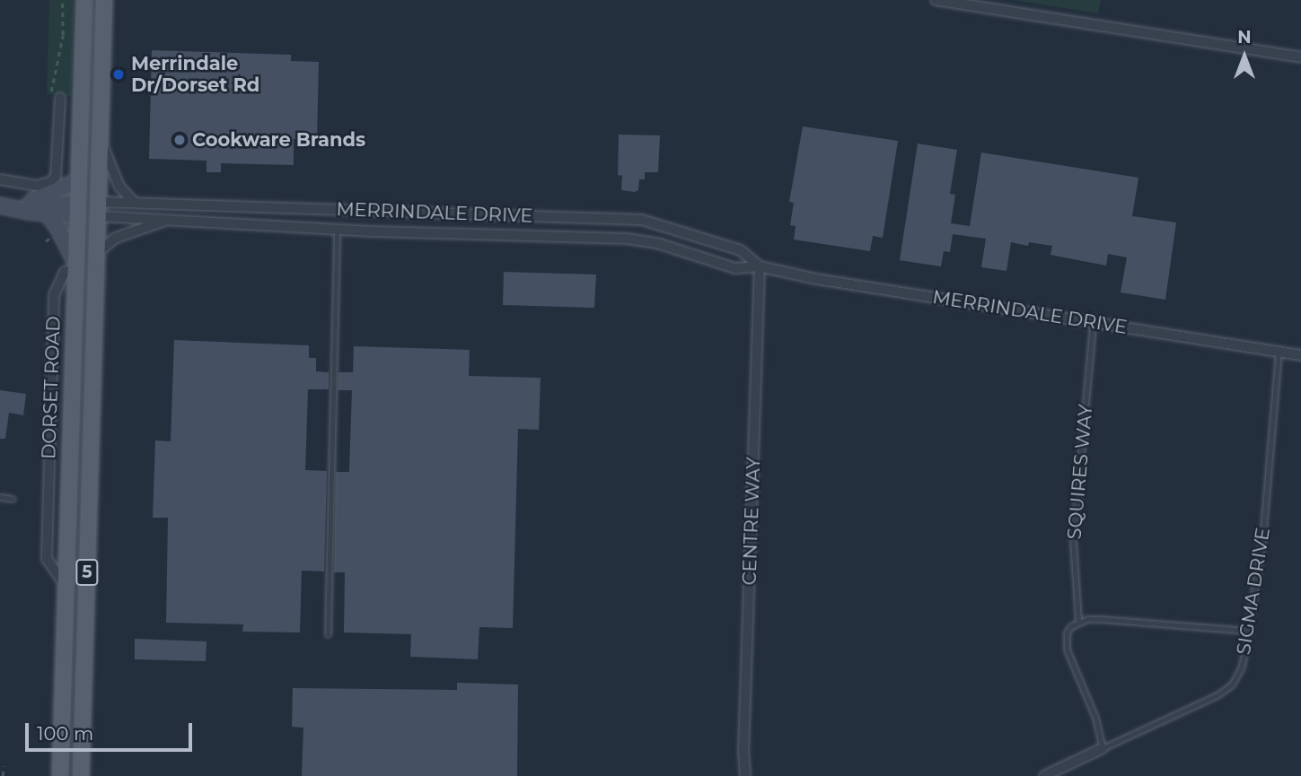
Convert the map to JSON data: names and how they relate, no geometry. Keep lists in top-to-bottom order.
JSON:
{
  "streets": {
    "main road": ["DORSET ROAD", "5"],
    "street": ["MERRINDALE DRIVE", "CENTRE WAY"],
    "lane": ["SQUIRES WAY", "SIGMA DRIVE"]
  },
  "crossings": [
    ["MERRINDALE DRIVE", "SQUIRES WAY"],
    ["MERRINDALE DRIVE", "CENTRE WAY"],
    ["MERRINDALE DRIVE", "5"],
    ["MERRINDALE DRIVE", "SIGMA DRIVE"]
  ],
  "places": ["Merrindale Dr/Dorset Rd", "Cookware Brands"],
  "scale_bar": "100 m",
  "north": "top"
}
